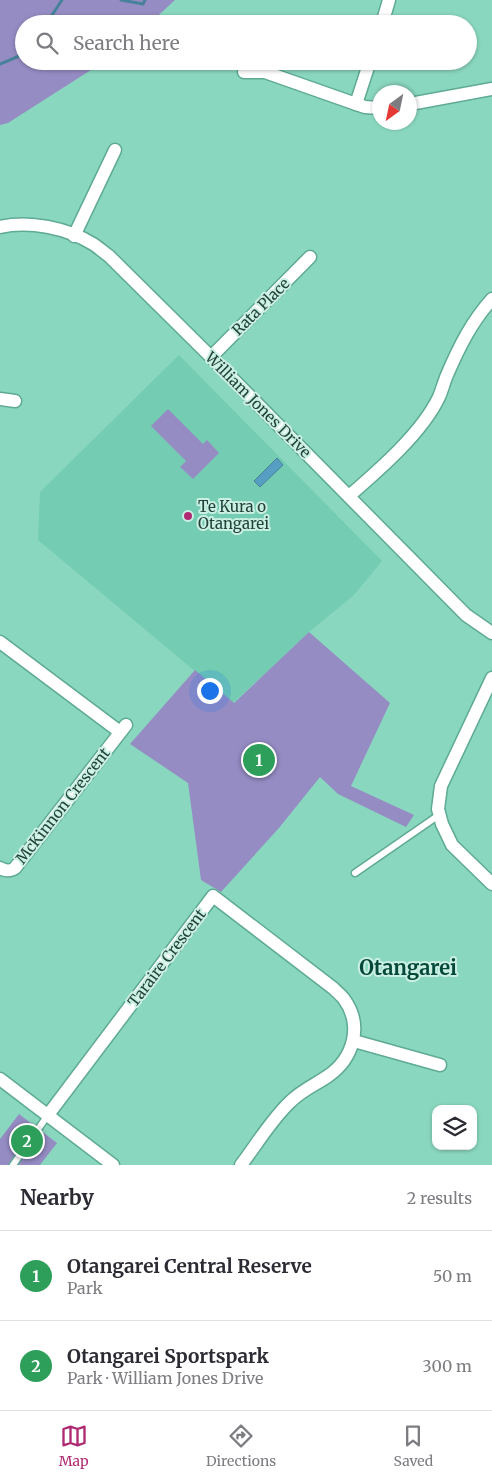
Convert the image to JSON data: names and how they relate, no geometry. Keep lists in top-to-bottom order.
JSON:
{
  "streets": {
    "street": [
      "Rata Place",
      "William Jones Drive",
      "McKinnon Crescent",
      "Taraire Crescent"
    ]
  },
  "crossings": [
    ["Rata Place", "William Jones Drive"]
  ],
  "districts": ["Otangarei"],
  "places": ["Te Kura o Otangarei"],
  "north": "bottom left",
  "page": {
    "search": "Search here",
    "pins": ["1", "2"],
    "heading": ["Nearby", "2 results"],
    "list": [
      {
        "mark": "1",
        "name": "Otangarei Central Reserve",
        "note": "Park",
        "value": "50 m"
      },
      {
        "mark": "2",
        "name": "Otangarei Sportspark",
        "note": "Park · William Jones Drive",
        "value": "300 m"
      }
    ],
    "nav": ["Map", "Directions", "Saved"]
  }
}
